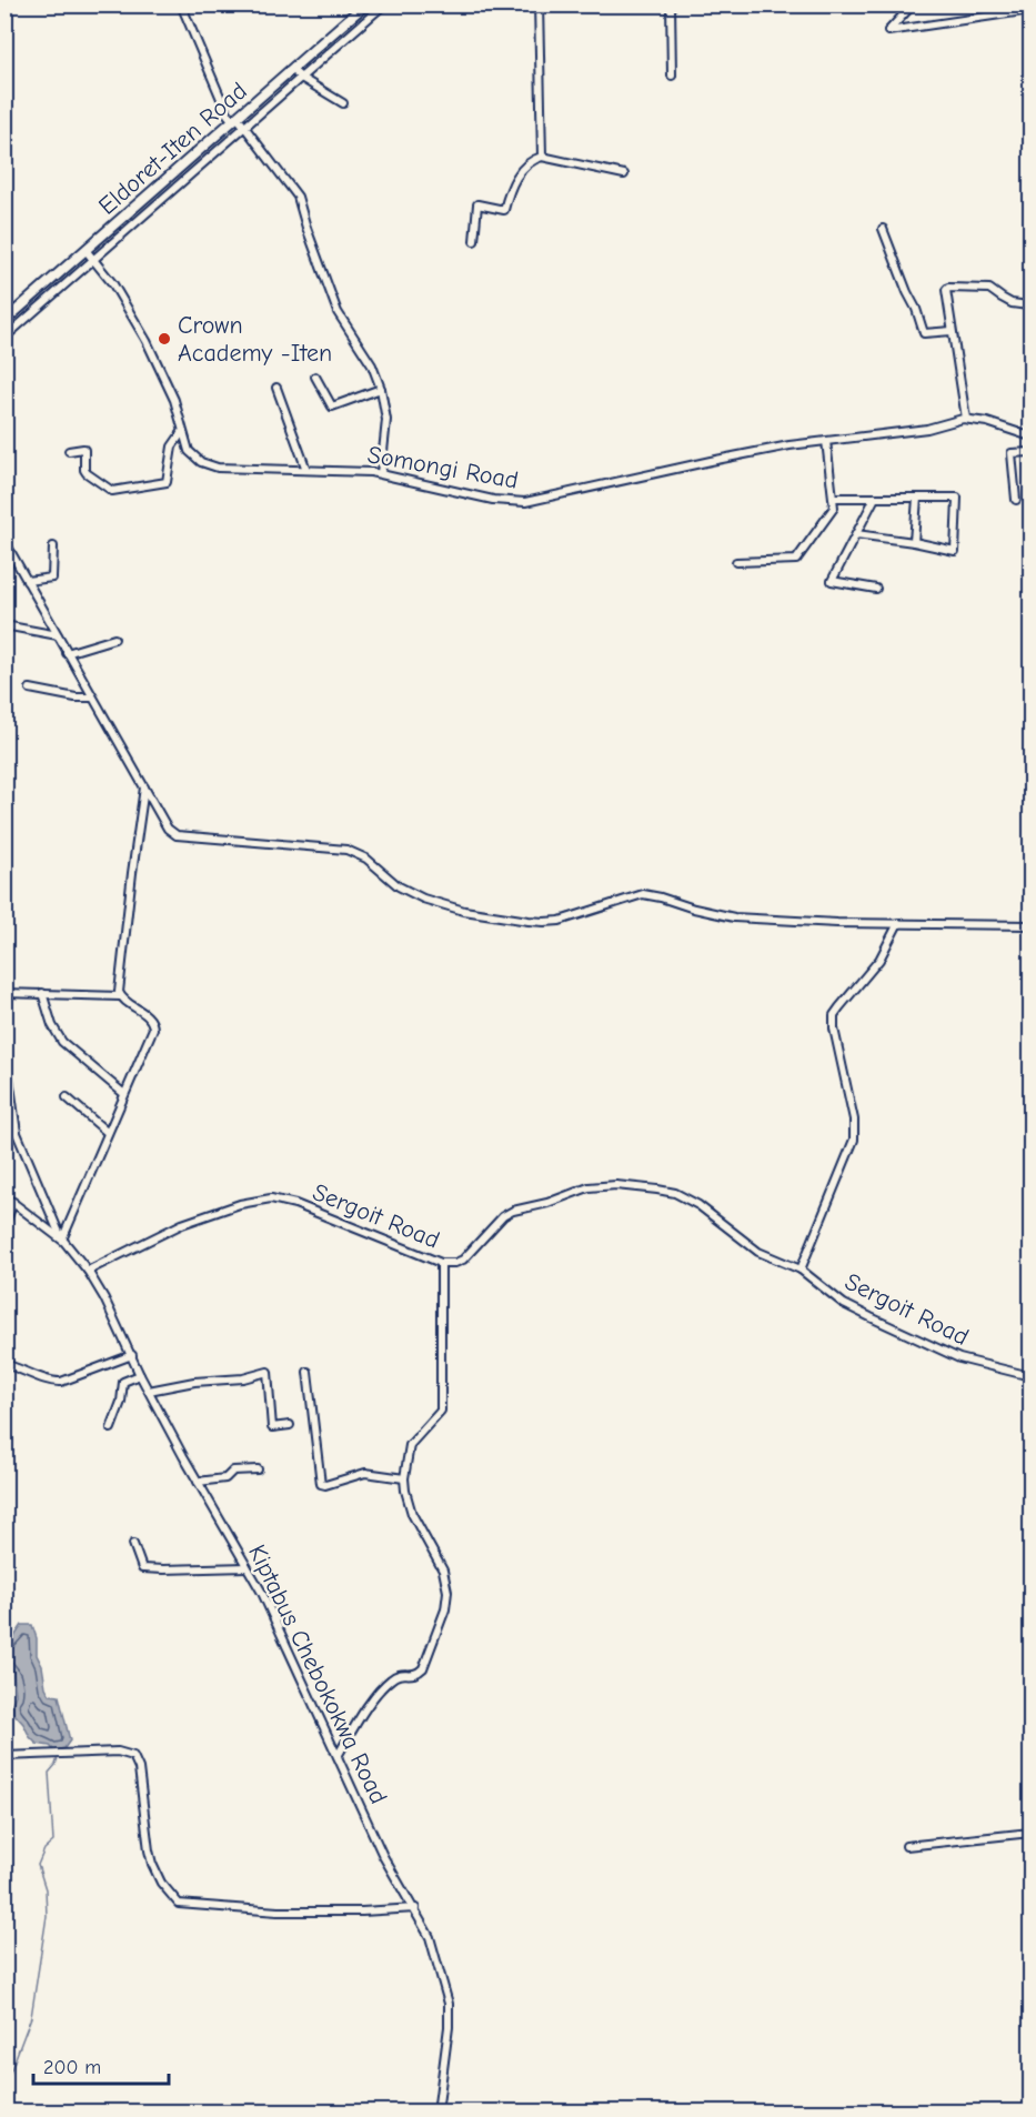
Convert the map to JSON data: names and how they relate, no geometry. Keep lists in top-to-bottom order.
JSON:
{
  "streets": {
    "main road": ["Eldoret-Iten Road"],
    "street": ["Somongi Road", "Sergoit Road", "Kiptabus Chebokokwa Road"]
  },
  "crossings": [
    ["Eldoret-Iten Road", "Somongi Road"],
    ["Sergoit Road", "Kiptabus Chebokokwa Road"]
  ],
  "places": ["Crown Academy -Iten"],
  "scale_bar": "200 m"
}
